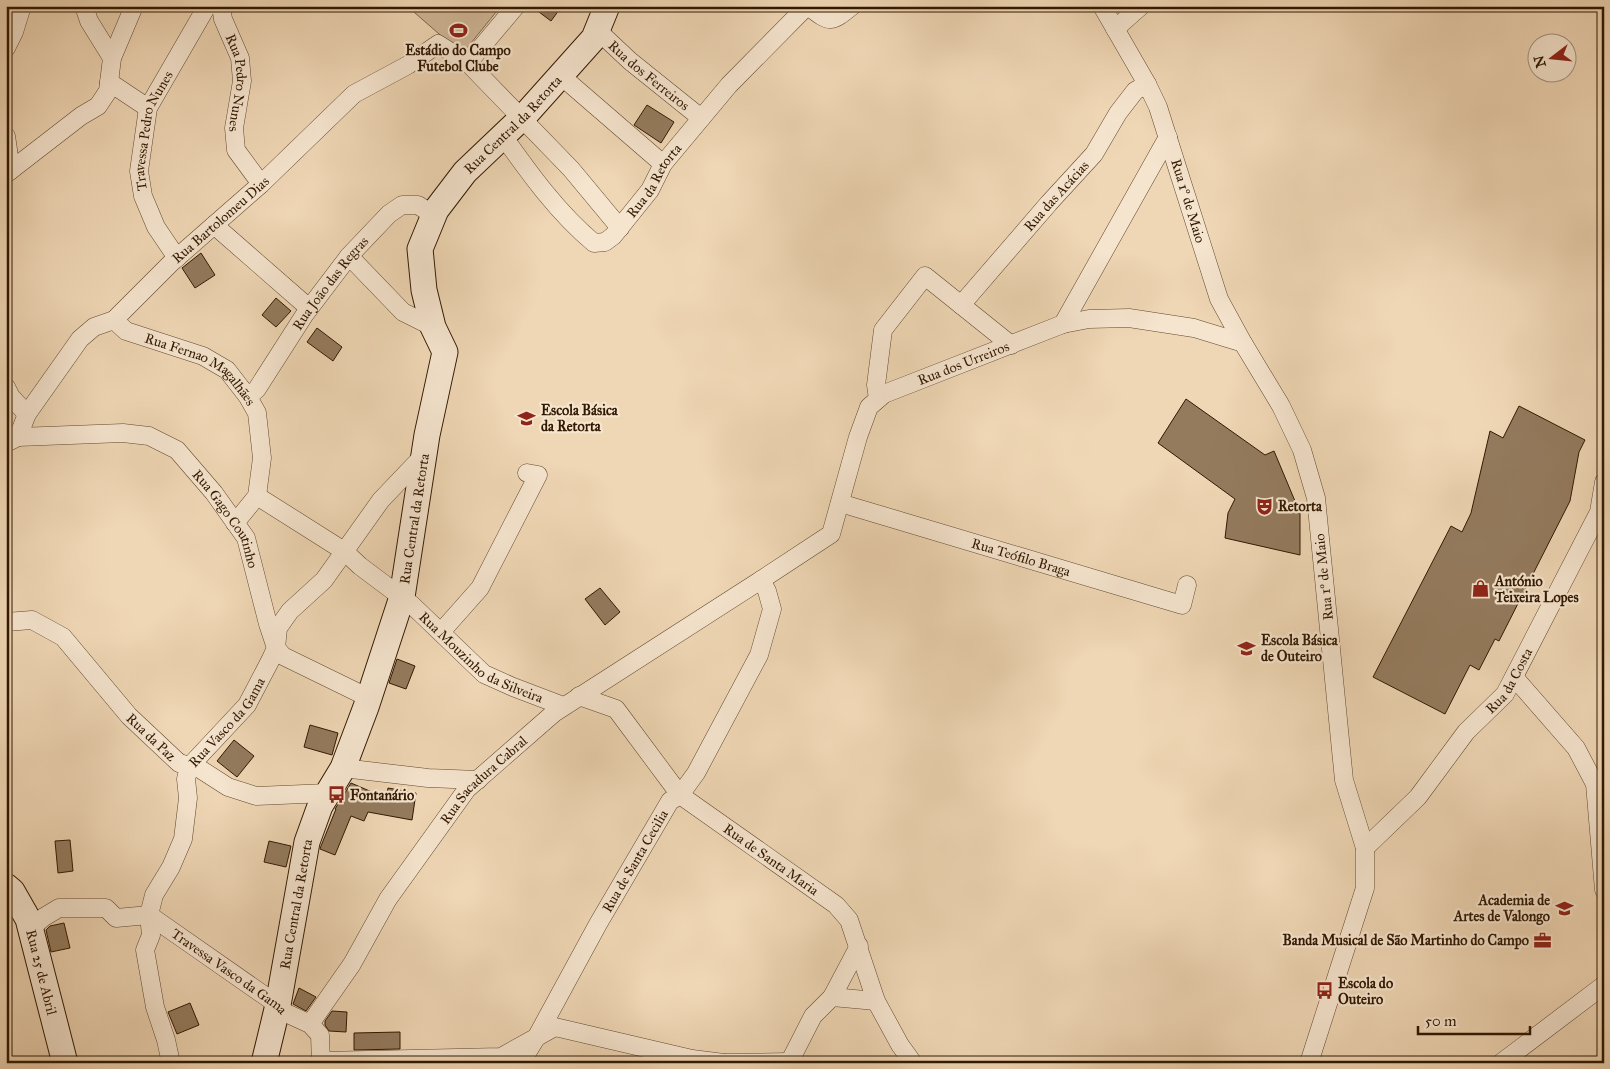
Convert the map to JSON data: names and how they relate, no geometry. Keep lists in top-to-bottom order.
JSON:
{
  "streets": {
    "street": [
      "Rua dos Ferreiros",
      "Rua Pedro Nunes",
      "Rua Central da Retorta",
      "Travessa Pedro Nunes",
      "Rua da Retorta",
      "Rua das Acácias",
      "Rua 1º de Maio",
      "Rua Bartolomeu Dias",
      "Rua João das Regras",
      "Rua dos Urreiros",
      "Rua Fernao Magalhães",
      "Rua Gago Coutinho",
      "Rua Teófilo Braga",
      "Rua Mouzinho da Silveira",
      "Rua da Costa",
      "Rua Vasco da Gama",
      "Rua da Paz",
      "Rua Sacadura Cabral",
      "Rua de Santa Maria",
      "Rua de Santa Cecilia",
      "Travessa Vasco da Gama",
      "Rua 25 de Abril"
    ]
  },
  "crossings": [
    ["Rua dos Ferreiros", "Rua Central da Retorta"],
    ["Rua dos Ferreiros", "Rua da Retorta"],
    ["Rua Pedro Nunes", "Rua Bartolomeu Dias"],
    ["Rua Central da Retorta", "Rua da Retorta"],
    ["Rua Central da Retorta", "Rua João das Regras"],
    ["Rua Central da Retorta", "Rua Mouzinho da Silveira"],
    ["Rua Central da Retorta", "Rua Vasco da Gama"],
    ["Rua Central da Retorta", "Rua da Paz"],
    ["Rua Central da Retorta", "Travessa Vasco da Gama"],
    ["Travessa Pedro Nunes", "Rua Bartolomeu Dias"],
    ["Rua das Acácias", "Rua 1º de Maio"],
    ["Rua 1º de Maio", "Rua dos Urreiros"],
    ["Rua 1º de Maio", "Rua da Costa"],
    ["Rua Bartolomeu Dias", "Rua Fernao Magalhães"],
    ["Rua Bartolomeu Dias", "Rua Gago Coutinho"],
    ["Rua João das Regras", "Rua Fernao Magalhães"],
    ["Rua dos Urreiros", "Rua Teófilo Braga"],
    ["Rua dos Urreiros", "Rua Sacadura Cabral"],
    ["Rua dos Urreiros", "Rua de Santa Cecilia"],
    ["Rua Fernao Magalhães", "Rua Mouzinho da Silveira"],
    ["Rua Gago Coutinho", "Rua Vasco da Gama"],
    ["Rua Mouzinho da Silveira", "Rua Vasco da Gama"],
    ["Rua Mouzinho da Silveira", "Rua Sacadura Cabral"],
    ["Rua Vasco da Gama", "Rua da Paz"],
    ["Rua Vasco da Gama", "Travessa Vasco da Gama"],
    ["Rua Sacadura Cabral", "Rua de Santa Maria"],
    ["Rua Sacadura Cabral", "Rua de Santa Cecilia"],
    ["Rua Sacadura Cabral", "Travessa Vasco da Gama"],
    ["Rua de Santa Maria", "Rua de Santa Cecilia"]
  ],
  "places": {
    "sports": ["Estádio do Campo Futebol Clube"],
    "school or university": ["Escola Básica da Retorta", "Escola Básica de Outeiro", "Academia de Artes de Valongo"],
    "theatre": ["Retorta"],
    "shop": ["António Teixeira Lopes"],
    "bus stop": ["Fontanário", "Escola do Outeiro"],
    "office": ["Banda Musical de São Martinho do Campo"]
  },
  "scale_bar": "50 m",
  "north": "left"
}
